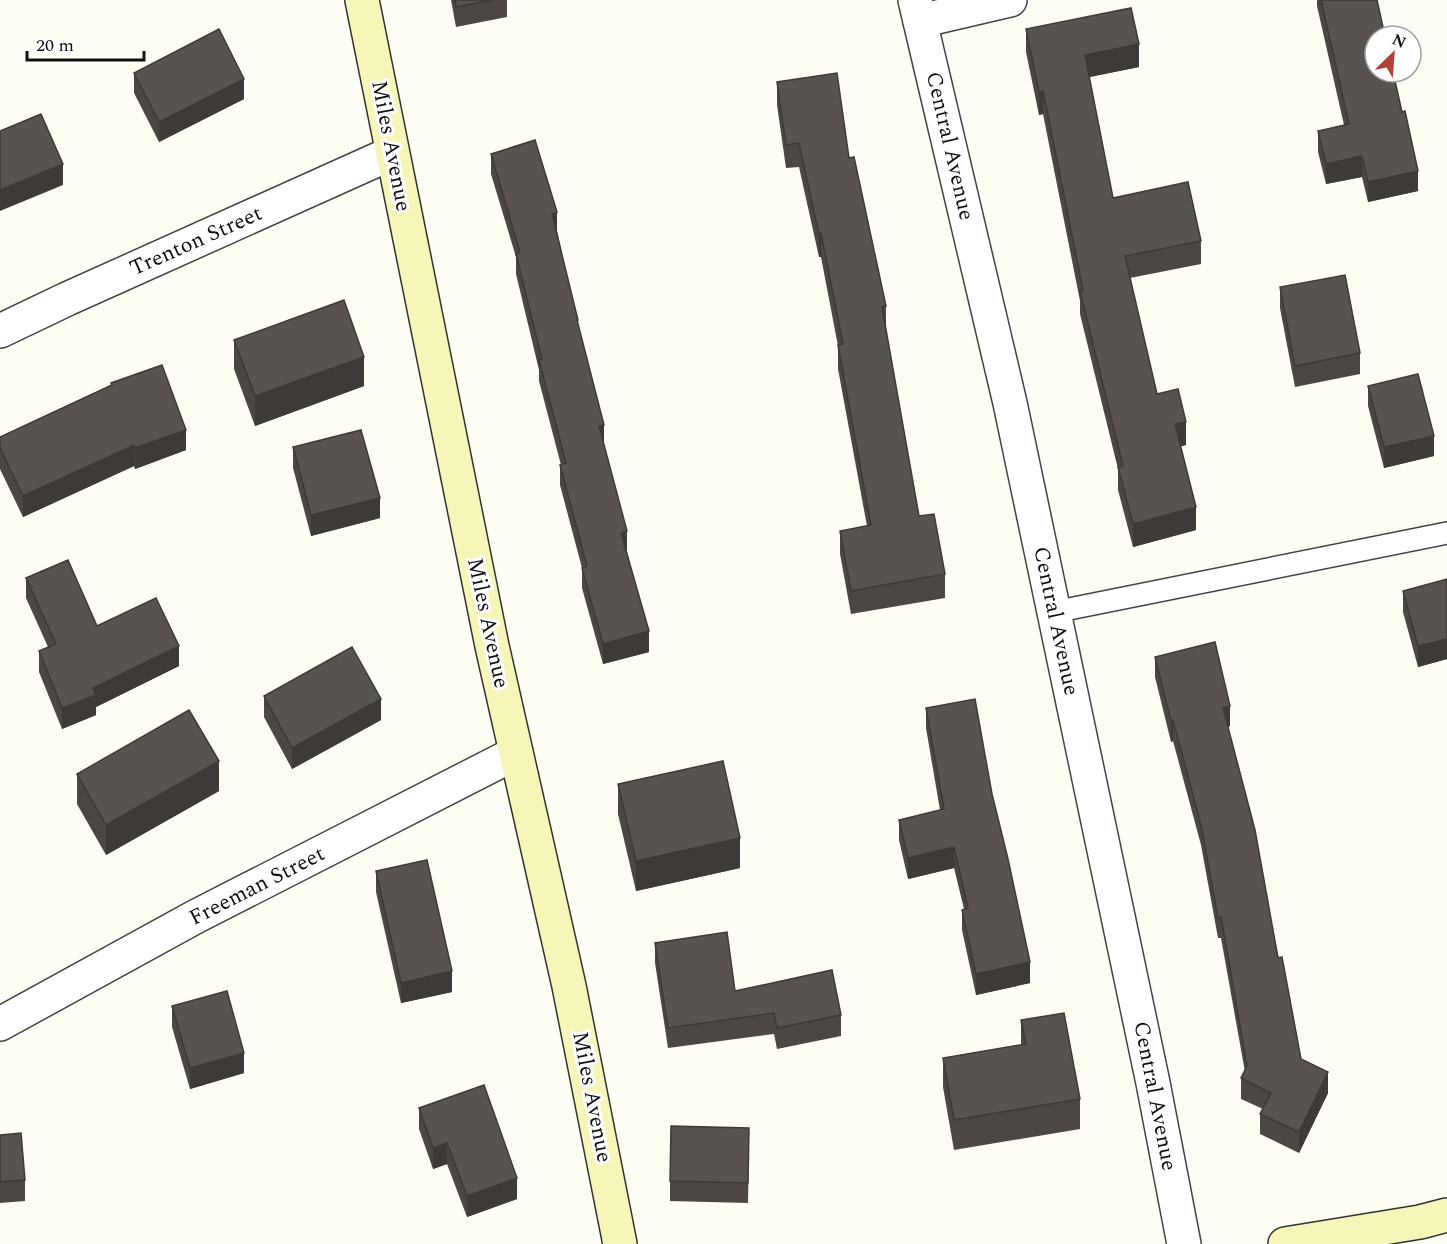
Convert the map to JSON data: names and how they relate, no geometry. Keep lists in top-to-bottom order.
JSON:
{
  "streets": {
    "street": [
      "Miles Avenue",
      "Central Avenue",
      "Trenton Street",
      "Freeman Street"
    ]
  },
  "crossings": [
    ["Miles Avenue", "Trenton Street"],
    ["Miles Avenue", "Freeman Street"]
  ],
  "scale_bar": "20 m",
  "north": "top right"
}
